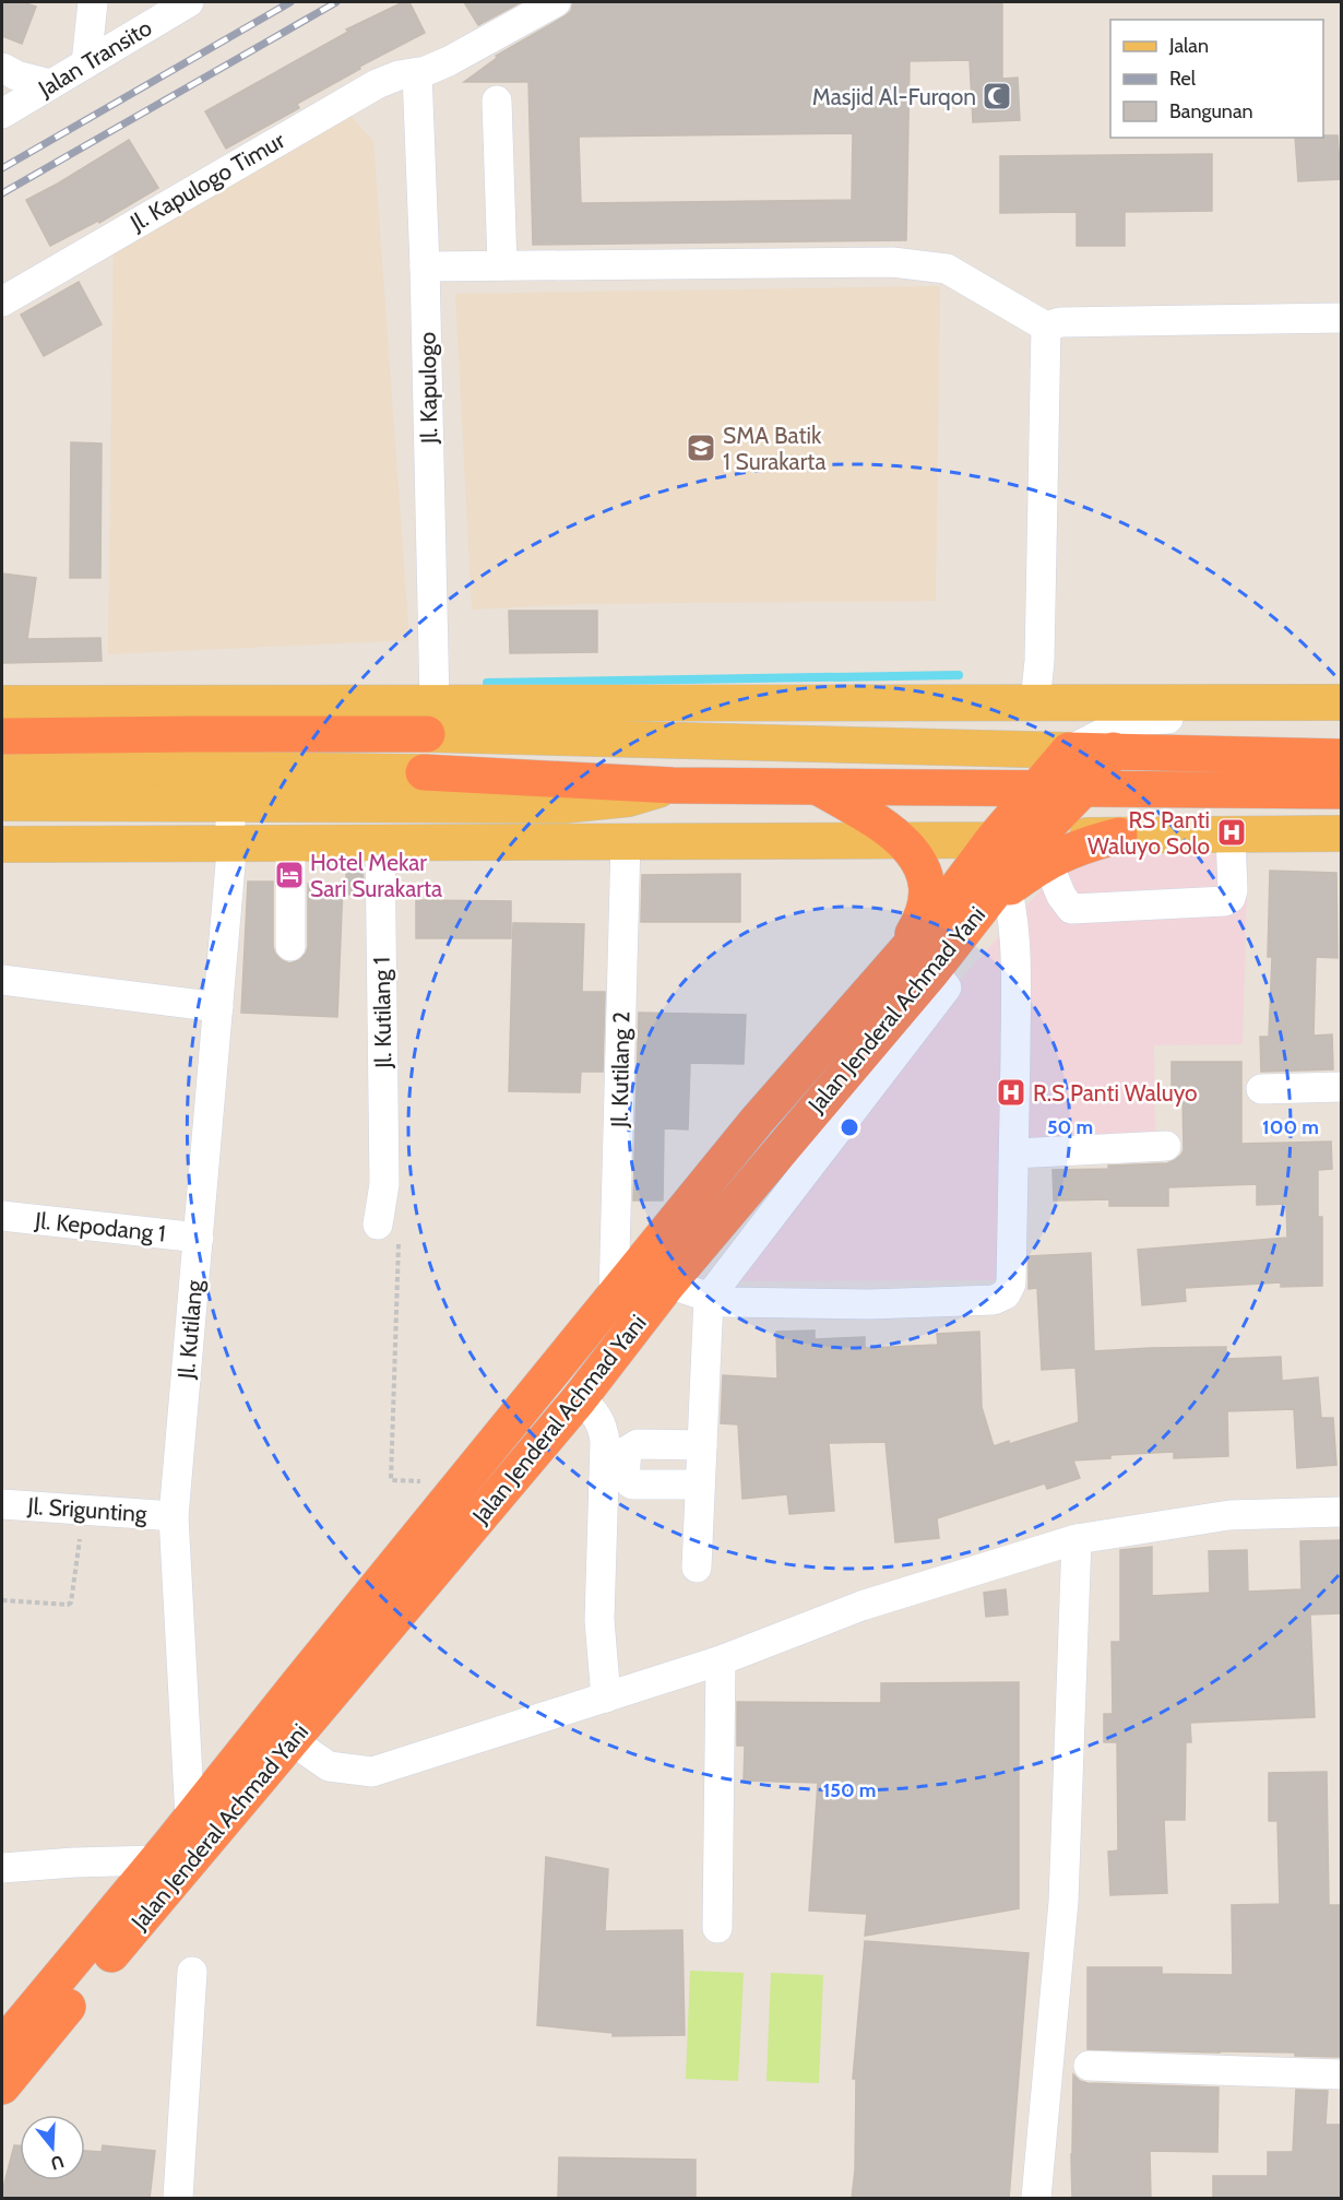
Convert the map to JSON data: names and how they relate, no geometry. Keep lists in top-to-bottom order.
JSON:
{
  "streets": {
    "highway": ["Jalan Jenderal Achmad Yani"],
    "street": [
      "Jalan Transito",
      "Jl. Kapulogo Timur",
      "Jl. Kapulogo",
      "Jl. Kutilang 1",
      "Jl. Kutilang 2",
      "Jl. Kepodang 1",
      "Jl. Kutilang",
      "Jl. Srigunting"
    ]
  },
  "crossings": [
    ["Jl. Kapulogo Timur", "Jl. Kapulogo"],
    ["Jalan Jenderal Achmad Yani", "Jl. Kutilang 2"],
    ["Jalan Jenderal Achmad Yani", "Jl. Kutilang"],
    ["Jl. Kepodang 1", "Jl. Kutilang"],
    ["Jl. Kutilang", "Jl. Srigunting"]
  ],
  "places": {
    "mosque": ["Masjid Al-Furqon"],
    "school or university": ["SMA Batik 1 Surakarta"],
    "hospital": ["RS Panti Waluyo Solo", "R.S Panti Waluyo"],
    "hotel": ["Hotel Mekar Sari Surakarta"]
  },
  "legend": ["Jalan", "Rel", "Bangunan"],
  "north": "bottom",
  "rings": ["50 m", "100 m", "150 m"]
}
